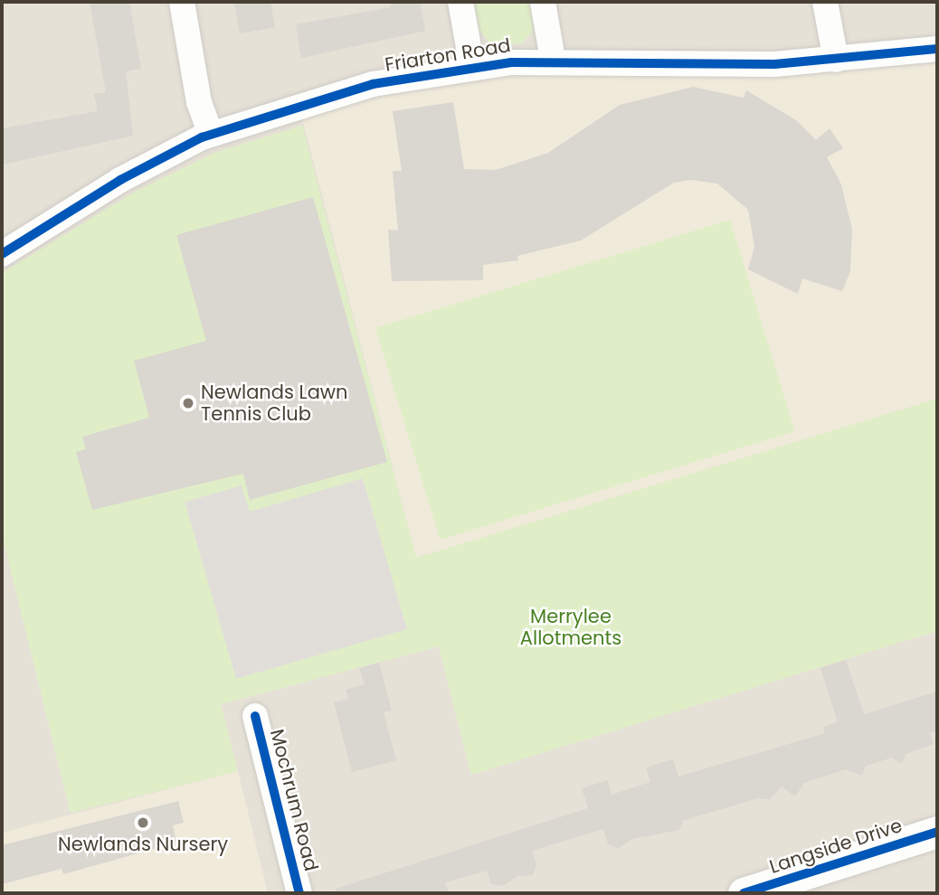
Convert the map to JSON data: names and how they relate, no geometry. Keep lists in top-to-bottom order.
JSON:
{
  "streets": {
    "street": ["Friarton Road", "Mochrum Road", "Langside Drive"]
  },
  "parks": ["Merrylee Allotments"],
  "places": ["Newlands Lawn Tennis Club", "Newlands Nursery"]
}
